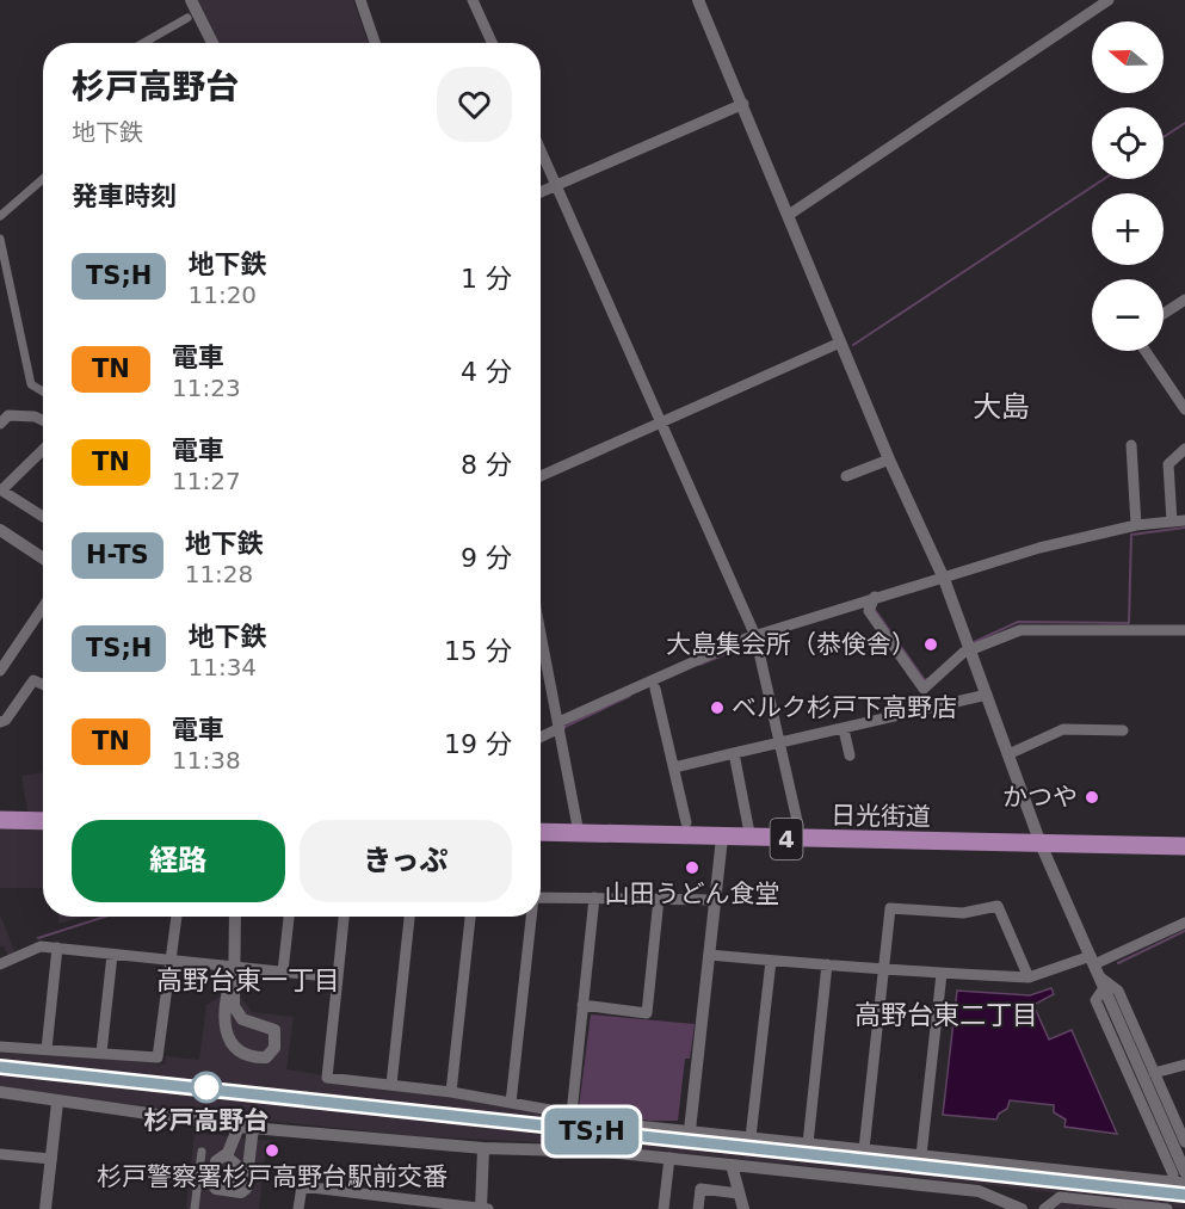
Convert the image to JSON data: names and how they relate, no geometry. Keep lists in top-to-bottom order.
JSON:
{
  "streets": {
    "highway": ["日光街道", "4"]
  },
  "districts": ["大島", "高野台東一丁目", "高野台東二丁目"],
  "places": [
    "大島集会所（恭倹舎）",
    "ベルク杉戸下高野店",
    "かつや",
    "山田うどん食堂",
    "杉戸高野台",
    "杉戸警察署杉戸高野台駅前交番"
  ],
  "lines": ["metro line TS;H"],
  "north": "left",
  "page": {
    "on_map": "TS;H",
    "map_buttons": ["+", "−"],
    "heading": [
      ["杉戸高野台", "地下鉄"],
      "発車時刻"
    ],
    "list": [
      {
        "mark": "TS;H",
        "name": "地下鉄",
        "note": "11:20",
        "value": "1 分"
      },
      {
        "mark": "TN",
        "name": "電車",
        "note": "11:23",
        "value": "4 分"
      },
      {
        "mark": "TN",
        "name": "電車",
        "note": "11:27",
        "value": "8 分"
      },
      {
        "mark": "H-TS",
        "name": "地下鉄",
        "note": "11:28",
        "value": "9 分"
      },
      {
        "mark": "TS;H",
        "name": "地下鉄",
        "note": "11:34",
        "value": "15 分"
      },
      {
        "mark": "TN",
        "name": "電車",
        "note": "11:38",
        "value": "19 分"
      }
    ],
    "buttons": ["経路", "きっぷ"]
  }
}
